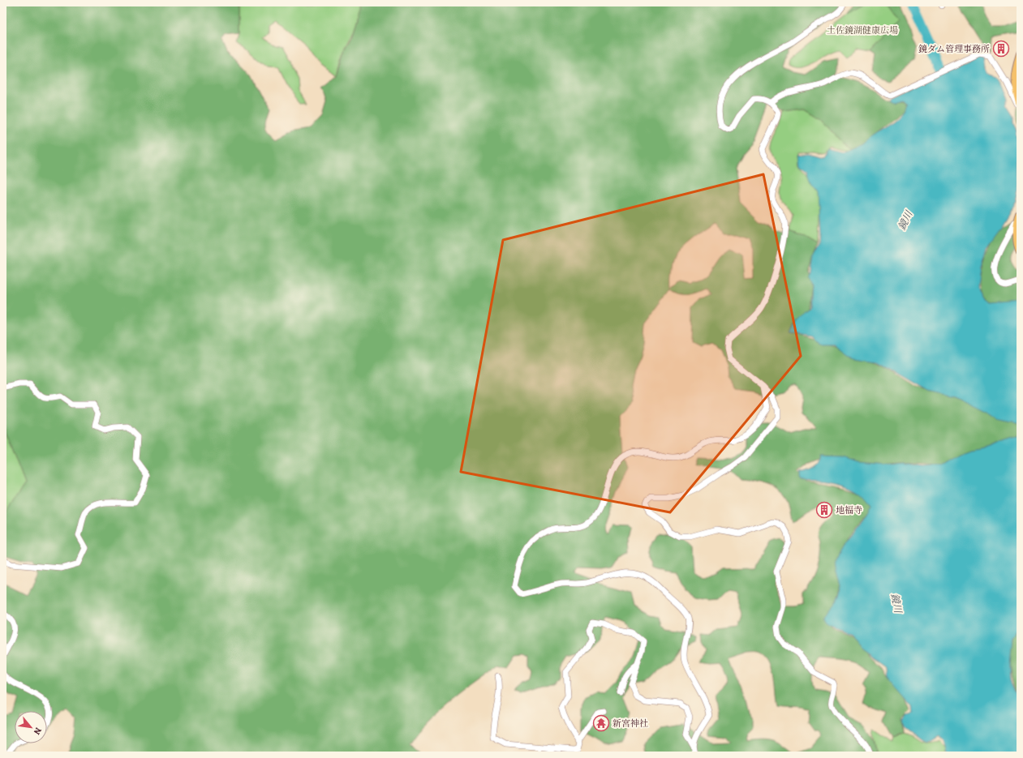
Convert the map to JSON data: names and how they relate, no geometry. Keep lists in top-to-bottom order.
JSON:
{
  "water": ["鏡川"],
  "parks": ["土佐鏡湖健康広場"],
  "places": {
    "building": ["鏡ダム管理事務所", "地福寺"],
    "temple": ["新宮神社"]
  },
  "north": "bottom right"
}
